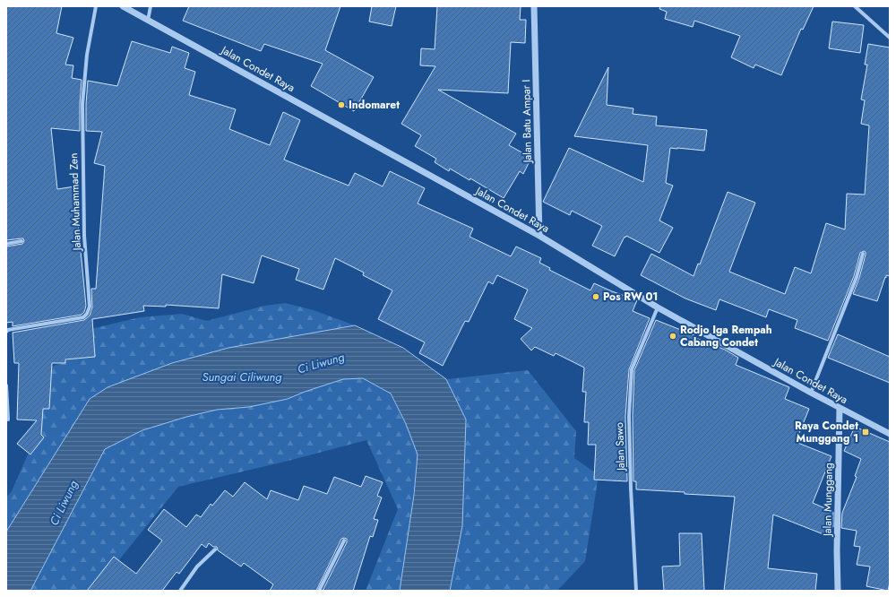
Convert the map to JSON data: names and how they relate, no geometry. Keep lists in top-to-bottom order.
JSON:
{
  "streets": {
    "street": [
      "Jalan Condet Raya",
      "Jalan Batu Ampar I",
      "Jalan Muhammad Zen",
      "Jalan Sawo",
      "Jalan Munggang"
    ]
  },
  "crossings": [
    ["Jalan Condet Raya", "Jalan Batu Ampar I"],
    ["Jalan Condet Raya", "Jalan Sawo"],
    ["Jalan Condet Raya", "Jalan Munggang"]
  ],
  "water": ["Ci Liwung", "Sungai Ciliwung"],
  "places": {
    "other": ["Indomaret", "Pos RW 01", "Rodjo Iga Rempah Cabang Condet"],
    "transit": ["Raya Condet Munggang 1"]
  }
}
